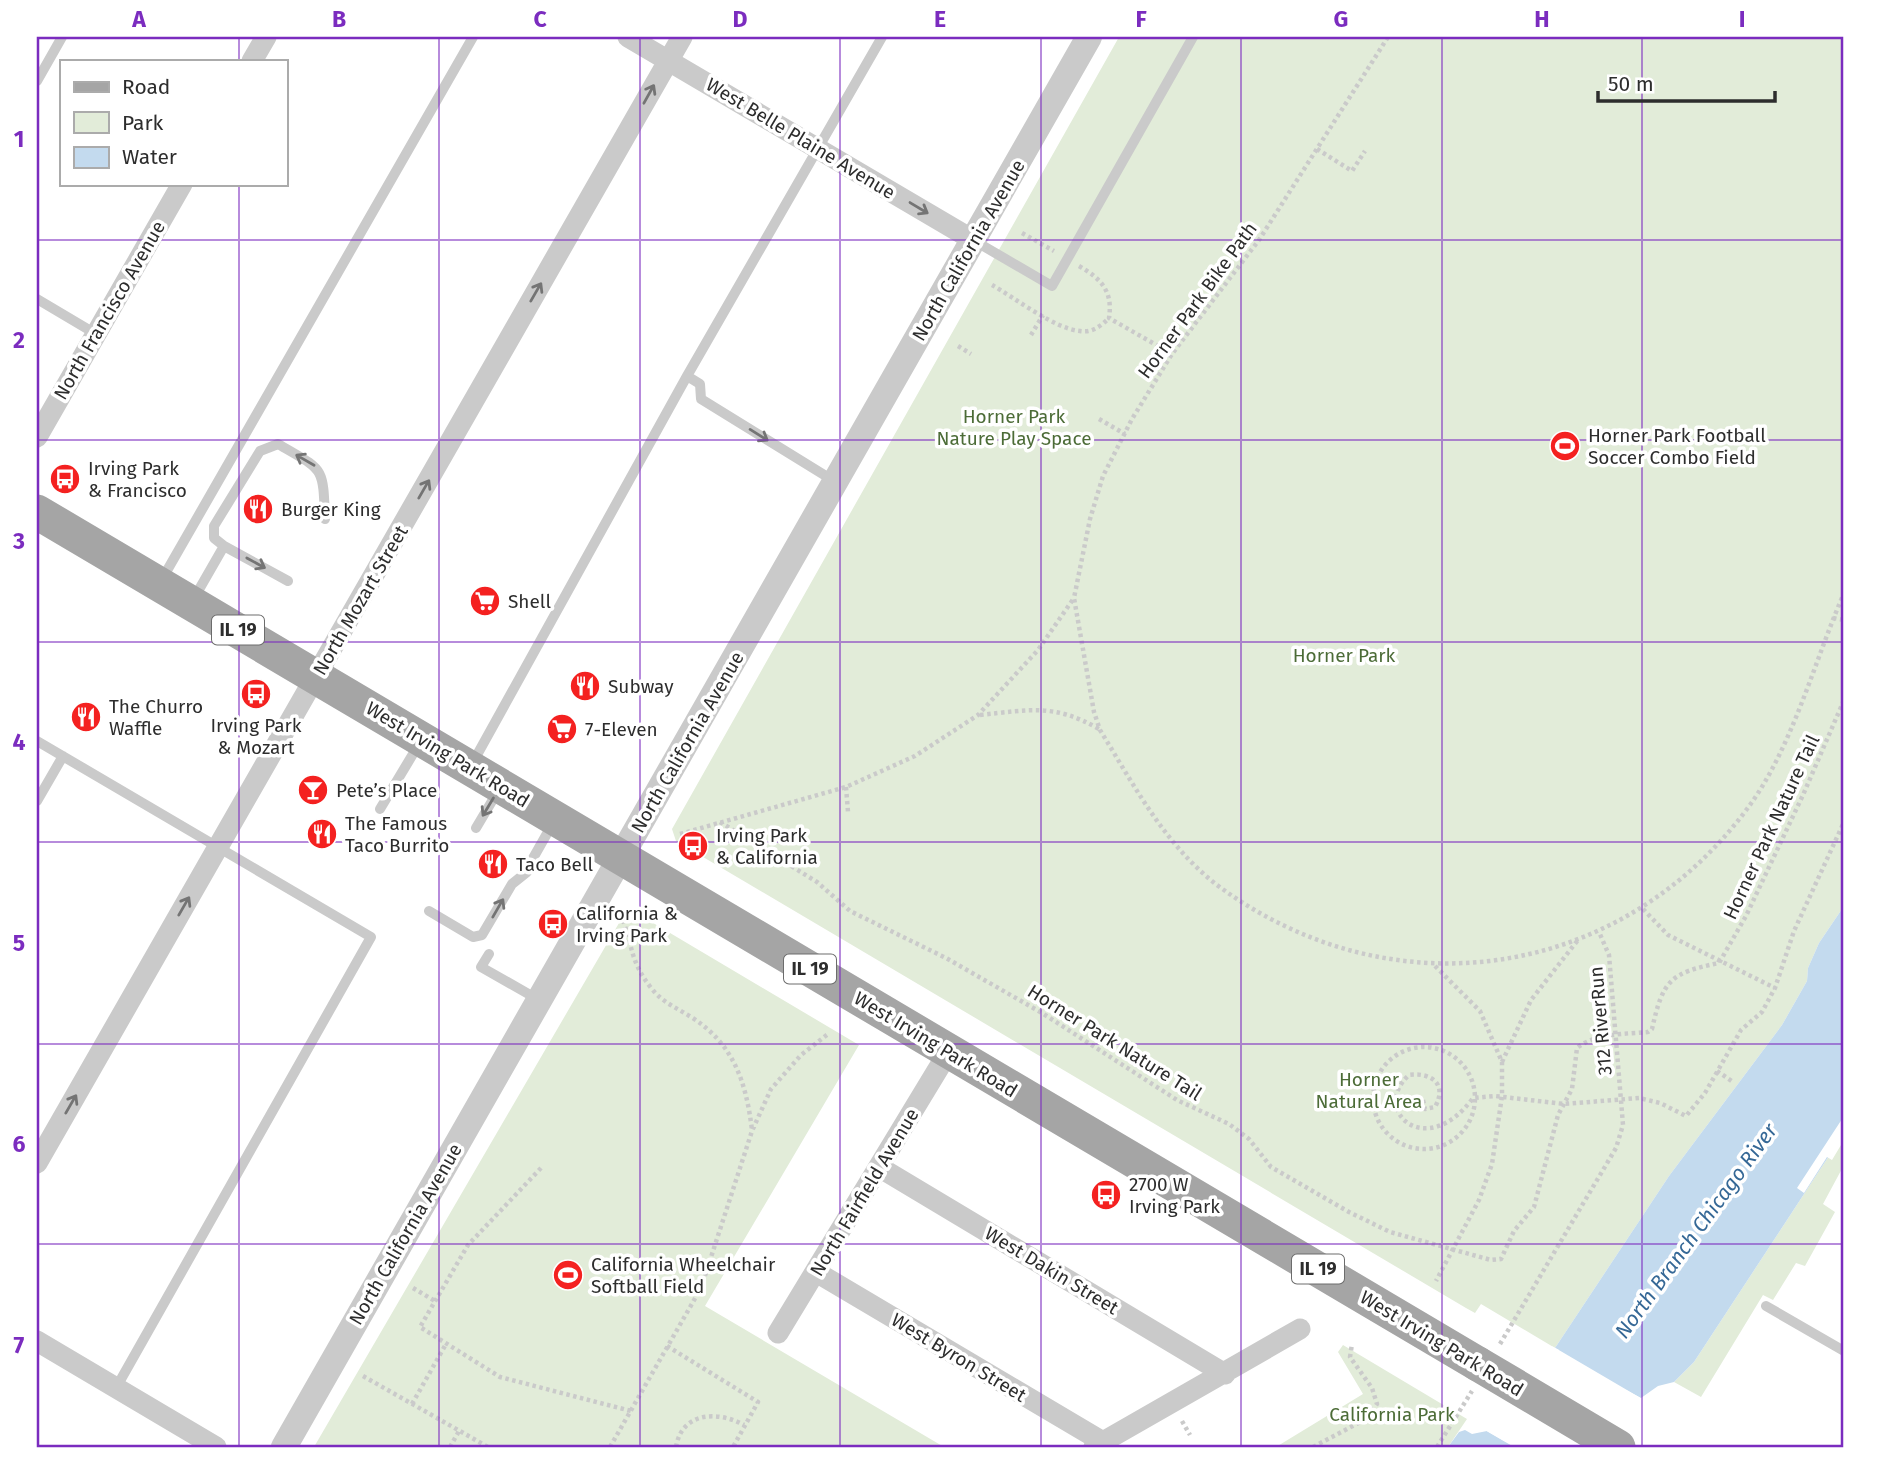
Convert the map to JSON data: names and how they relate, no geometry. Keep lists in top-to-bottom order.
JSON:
{
  "streets": {
    "main road": ["IL 19", "West Irving Park Road"],
    "street": [
      "West Belle Plaine Avenue",
      "North California Avenue",
      "North Francisco Avenue",
      "North Mozart Street",
      "North Fairfield Avenue",
      "West Dakin Street",
      "West Byron Street"
    ],
    "path": ["Horner Park Bike Path", "Horner Park Nature Tail", "312 RiverRun"]
  },
  "crossings": [
    ["West Belle Plaine Avenue", "North California Avenue"],
    ["West Belle Plaine Avenue", "North Mozart Street"],
    ["North California Avenue", "West Irving Park Road"],
    ["Horner Park Bike Path", "Horner Park Nature Tail"],
    ["Horner Park Bike Path", "312 RiverRun"],
    ["North Mozart Street", "West Irving Park Road"],
    ["West Irving Park Road", "312 RiverRun"],
    ["West Irving Park Road", "North Fairfield Avenue"],
    ["Horner Park Nature Tail", "312 RiverRun"],
    ["North Fairfield Avenue", "West Dakin Street"],
    ["North Fairfield Avenue", "West Byron Street"]
  ],
  "one_way": ["West Belle Plaine Avenue", "North Mozart Street"],
  "water": ["North Branch Chicago River"],
  "parks": [
    "Horner Park Nature Play Space",
    "Horner Park",
    "Horner Natural Area",
    "California Park"
  ],
  "places": {
    "sports": ["Horner Park Football Soccer Combo Field", "California Wheelchair Softball Field"],
    "bus stop": [
      "Irving Park & Francisco",
      "Irving Park & Mozart",
      "Irving Park & California",
      "California & Irving Park",
      "2700 W Irving Park"
    ],
    "restaurant": [
      "Burger King",
      "Subway",
      "The Churro Waffle",
      "The Famous Taco Burrito",
      "Taco Bell"
    ],
    "supermarket": ["Shell", "7-Eleven"],
    "bar": ["Pete’s Place"]
  },
  "legend": ["Road", "Park", "Water"],
  "scale_bar": "50 m",
  "grid": {
    "columns": [
      "A",
      "B",
      "C",
      "D",
      "E",
      "F",
      "G",
      "H",
      "I"
    ],
    "rows": [
      "1",
      "2",
      "3",
      "4",
      "5",
      "6",
      "7"
    ]
  }
}
